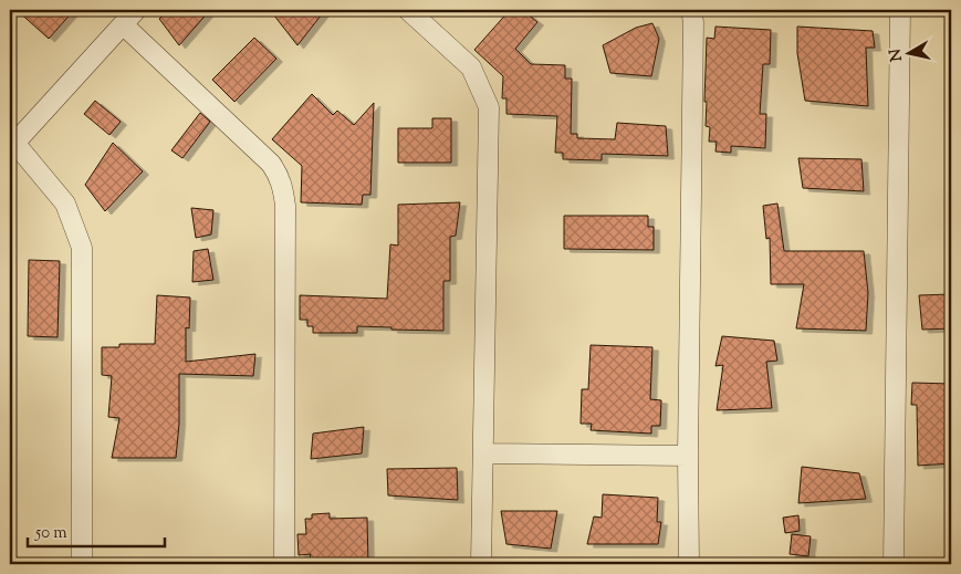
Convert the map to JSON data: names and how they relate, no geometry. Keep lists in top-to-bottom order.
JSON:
{
  "scale_bar": "50 m",
  "north": "left"
}
